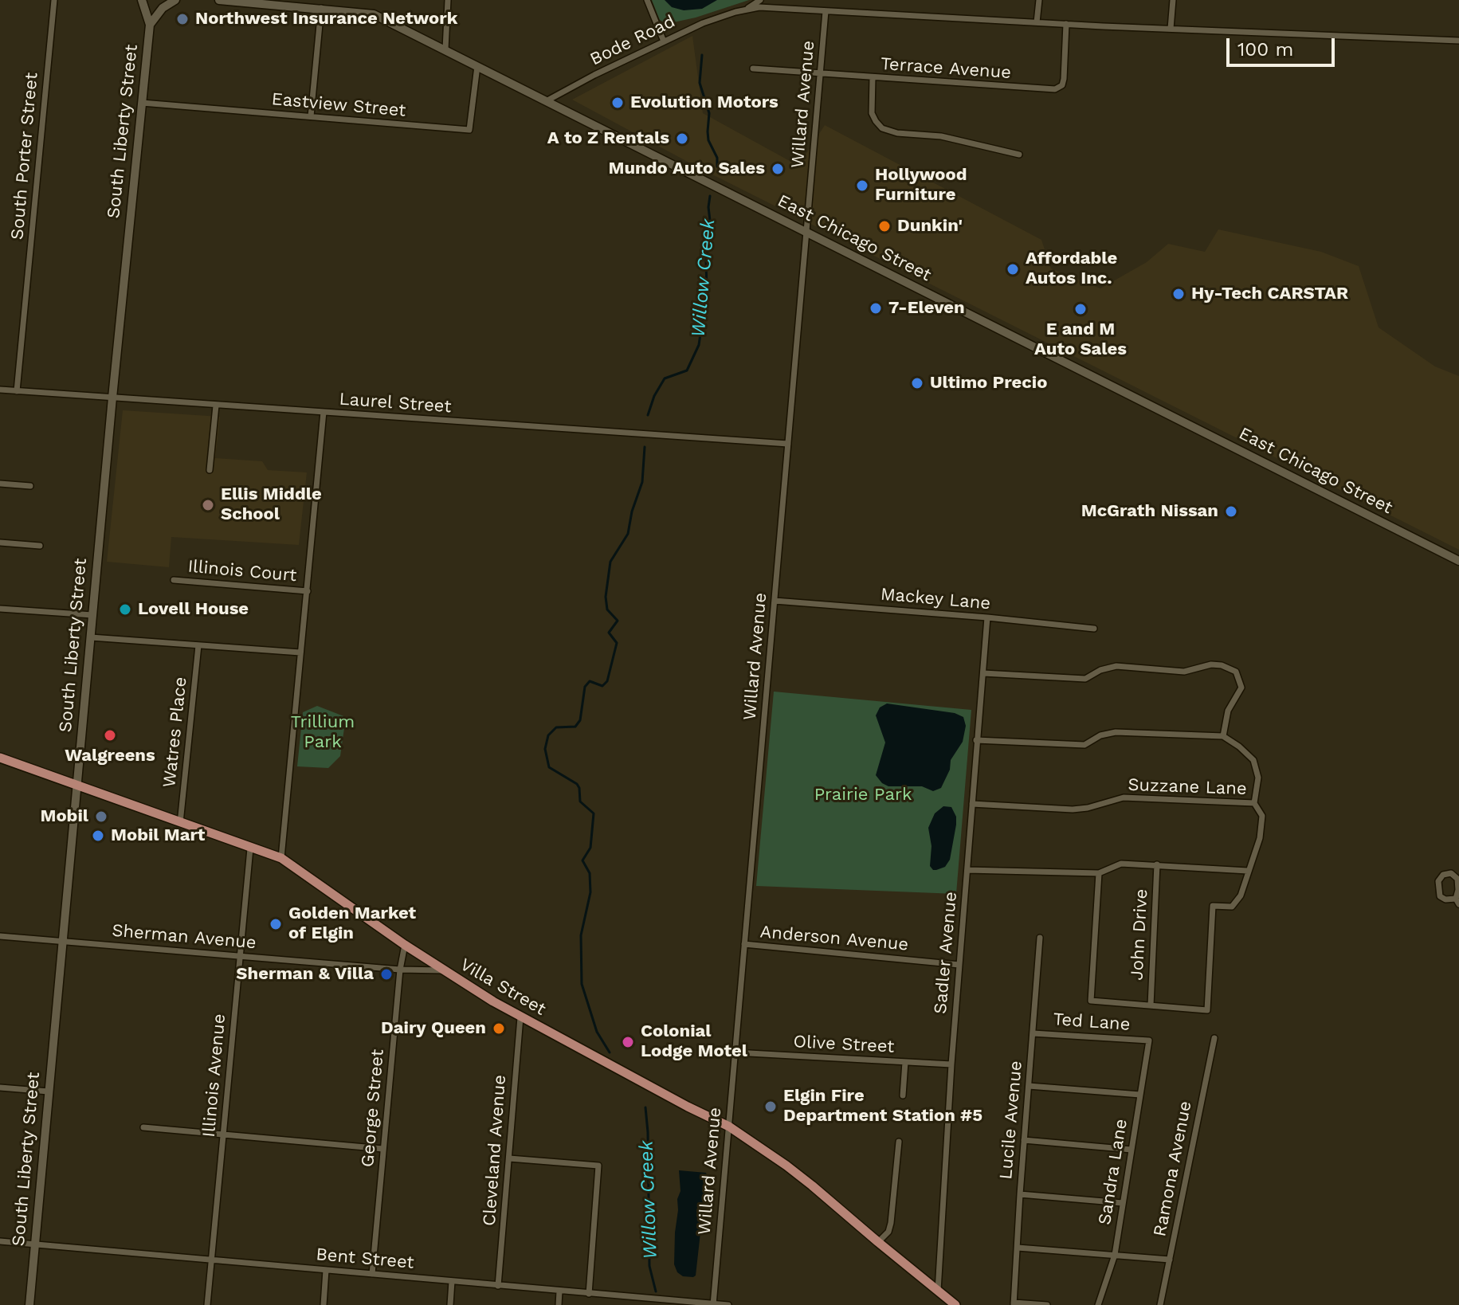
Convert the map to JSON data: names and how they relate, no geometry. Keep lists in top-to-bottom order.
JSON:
{
  "streets": {
    "main road": ["South Liberty Street", "East Chicago Street", "Villa Street"],
    "street": [
      "Bode Road",
      "Terrace Avenue",
      "Willard Avenue",
      "Eastview Street",
      "South Porter Street",
      "Laurel Street",
      "Illinois Court",
      "Mackey Lane",
      "Watres Place",
      "Suzzane Lane",
      "John Drive",
      "Sherman Avenue",
      "Anderson Avenue",
      "Sadler Avenue",
      "Ted Lane",
      "Olive Street",
      "Illinois Avenue",
      "George Street",
      "Lucile Avenue",
      "Cleveland Avenue",
      "Ramona Avenue",
      "Sandra Lane",
      "Bent Street"
    ]
  },
  "crossings": [
    ["Bode Road", "Terrace Avenue"],
    ["Bode Road", "Willard Avenue"],
    ["Bode Road", "East Chicago Street"],
    ["Terrace Avenue", "Willard Avenue"],
    ["Willard Avenue", "East Chicago Street"],
    ["Willard Avenue", "Laurel Street"],
    ["Willard Avenue", "Mackey Lane"],
    ["Willard Avenue", "Anderson Avenue"],
    ["Willard Avenue", "Villa Street"],
    ["Willard Avenue", "Olive Street"],
    ["Willard Avenue", "Bent Street"],
    ["Eastview Street", "South Liberty Street"],
    ["Eastview Street", "East Chicago Street"],
    ["South Liberty Street", "Laurel Street"],
    ["South Liberty Street", "Sherman Avenue"],
    ["South Liberty Street", "Villa Street"],
    ["South Liberty Street", "Bent Street"],
    ["South Porter Street", "Laurel Street"],
    ["Mackey Lane", "Sadler Avenue"],
    ["Watres Place", "Villa Street"],
    ["Suzzane Lane", "John Drive"],
    ["Suzzane Lane", "Sadler Avenue"],
    ["Sherman Avenue", "Villa Street"],
    ["Sherman Avenue", "Illinois Avenue"],
    ["Sherman Avenue", "George Street"],
    ["Anderson Avenue", "Sadler Avenue"],
    ["Sadler Avenue", "Villa Street"],
    ["Sadler Avenue", "Olive Street"],
    ["Villa Street", "Illinois Avenue"],
    ["Villa Street", "George Street"],
    ["Villa Street", "Cleveland Avenue"],
    ["Ted Lane", "Lucile Avenue"],
    ["Ted Lane", "Sandra Lane"],
    ["Illinois Avenue", "Bent Street"],
    ["George Street", "Bent Street"],
    ["Cleveland Avenue", "Bent Street"]
  ],
  "water": ["Willow Creek"],
  "parks": ["Trillium Park", "Prairie Park"],
  "places": [
    "Northwest Insurance Network",
    "Evolution Motors",
    "A to Z Rentals",
    "Mundo Auto Sales",
    "Hollywood Furniture",
    "Dunkin'",
    "Affordable Autos Inc.",
    "Hy-Tech CARSTAR",
    "7-Eleven",
    "E and M Auto Sales",
    "Ultimo Precio",
    "Ellis Middle School",
    "McGrath Nissan",
    "Lovell House",
    "Walgreens",
    "Mobil",
    "Mobil Mart",
    "Golden Market of Elgin",
    "Sherman & Villa",
    "Dairy Queen",
    "Colonial Lodge Motel",
    "Elgin Fire Department Station #5"
  ],
  "scale_bar": "100 m"
}
